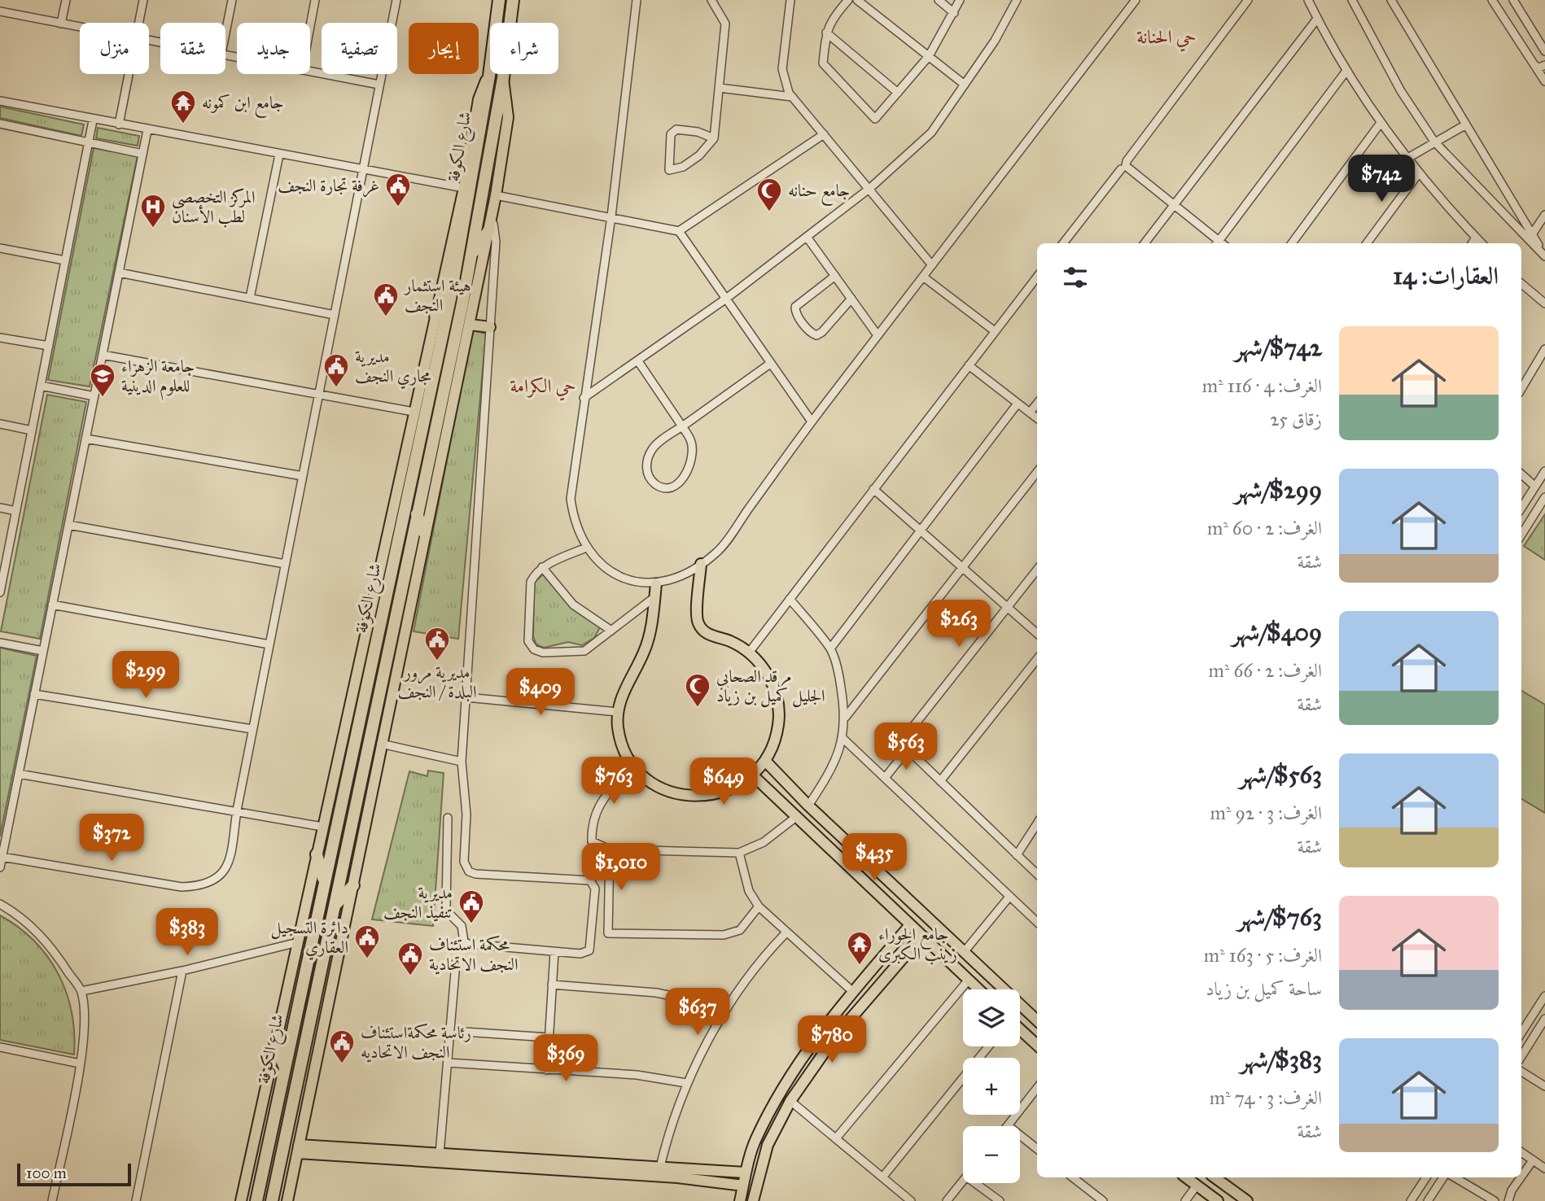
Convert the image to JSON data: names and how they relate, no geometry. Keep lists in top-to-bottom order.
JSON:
{
  "streets": {
    "highway": ["شارع الكوفة"]
  },
  "districts": ["حي الحنانة", "حي الكرامة"],
  "places": {
    "temple": ["جامع ابن كمونه", "جامع الحوراء زينب الكبرى"],
    "public building": [
      "غرفة تجارة النجف",
      "هيئة استثمار النجف",
      "مديرية مجاري النجف",
      "مديرية مرور البلدة / النجف",
      "مديرية تنفيذ النجف",
      "دائرة التسجيل العقاري",
      "محكمة استئناف النجف الاتحادية",
      "رئاسة محكمةاستئناف النجف الاتحاديه"
    ],
    "mosque": ["جامع حنانه", "مرقد الصحابي الجليل كميل بن زياد"],
    "hospital": ["المركز التخصصي لطب الأسنان"],
    "school or university": ["جامعة الزهراء للعلوم الدينية"]
  },
  "scale_bar": "100 m",
  "page": {
    "chip": [
      "شراء",
      "إيجار",
      "تصفية",
      "جديد",
      "شقة",
      "منزل"
    ],
    "price": [
      "$742",
      "$263",
      "$299",
      "$409",
      "$563",
      "$763",
      "$649",
      "$372",
      "$435",
      "$1,010",
      "$383",
      "$637",
      "$780",
      "$369"
    ],
    "heading": "العقارات: 14",
    "list": [
      {
        "name": "$742/شهر",
        "note": "الغرف: 4 · 116 m² · زقاق 25"
      },
      {
        "name": "$299/شهر",
        "note": "الغرف: 2 · 60 m² · شقة"
      },
      {
        "name": "$409/شهر",
        "note": "الغرف: 2 · 66 m² · شقة"
      },
      {
        "name": "$563/شهر",
        "note": "الغرف: 3 · 92 m² · شقة"
      },
      {
        "name": "$763/شهر",
        "note": "الغرف: 5 · 163 m² · ساحة كميل بن زياد"
      },
      {
        "name": "$383/شهر",
        "note": "الغرف: 3 · 74 m² · شقة"
      }
    ],
    "map_buttons": ["+", "−"],
    "scale": "100 m"
  }
}
